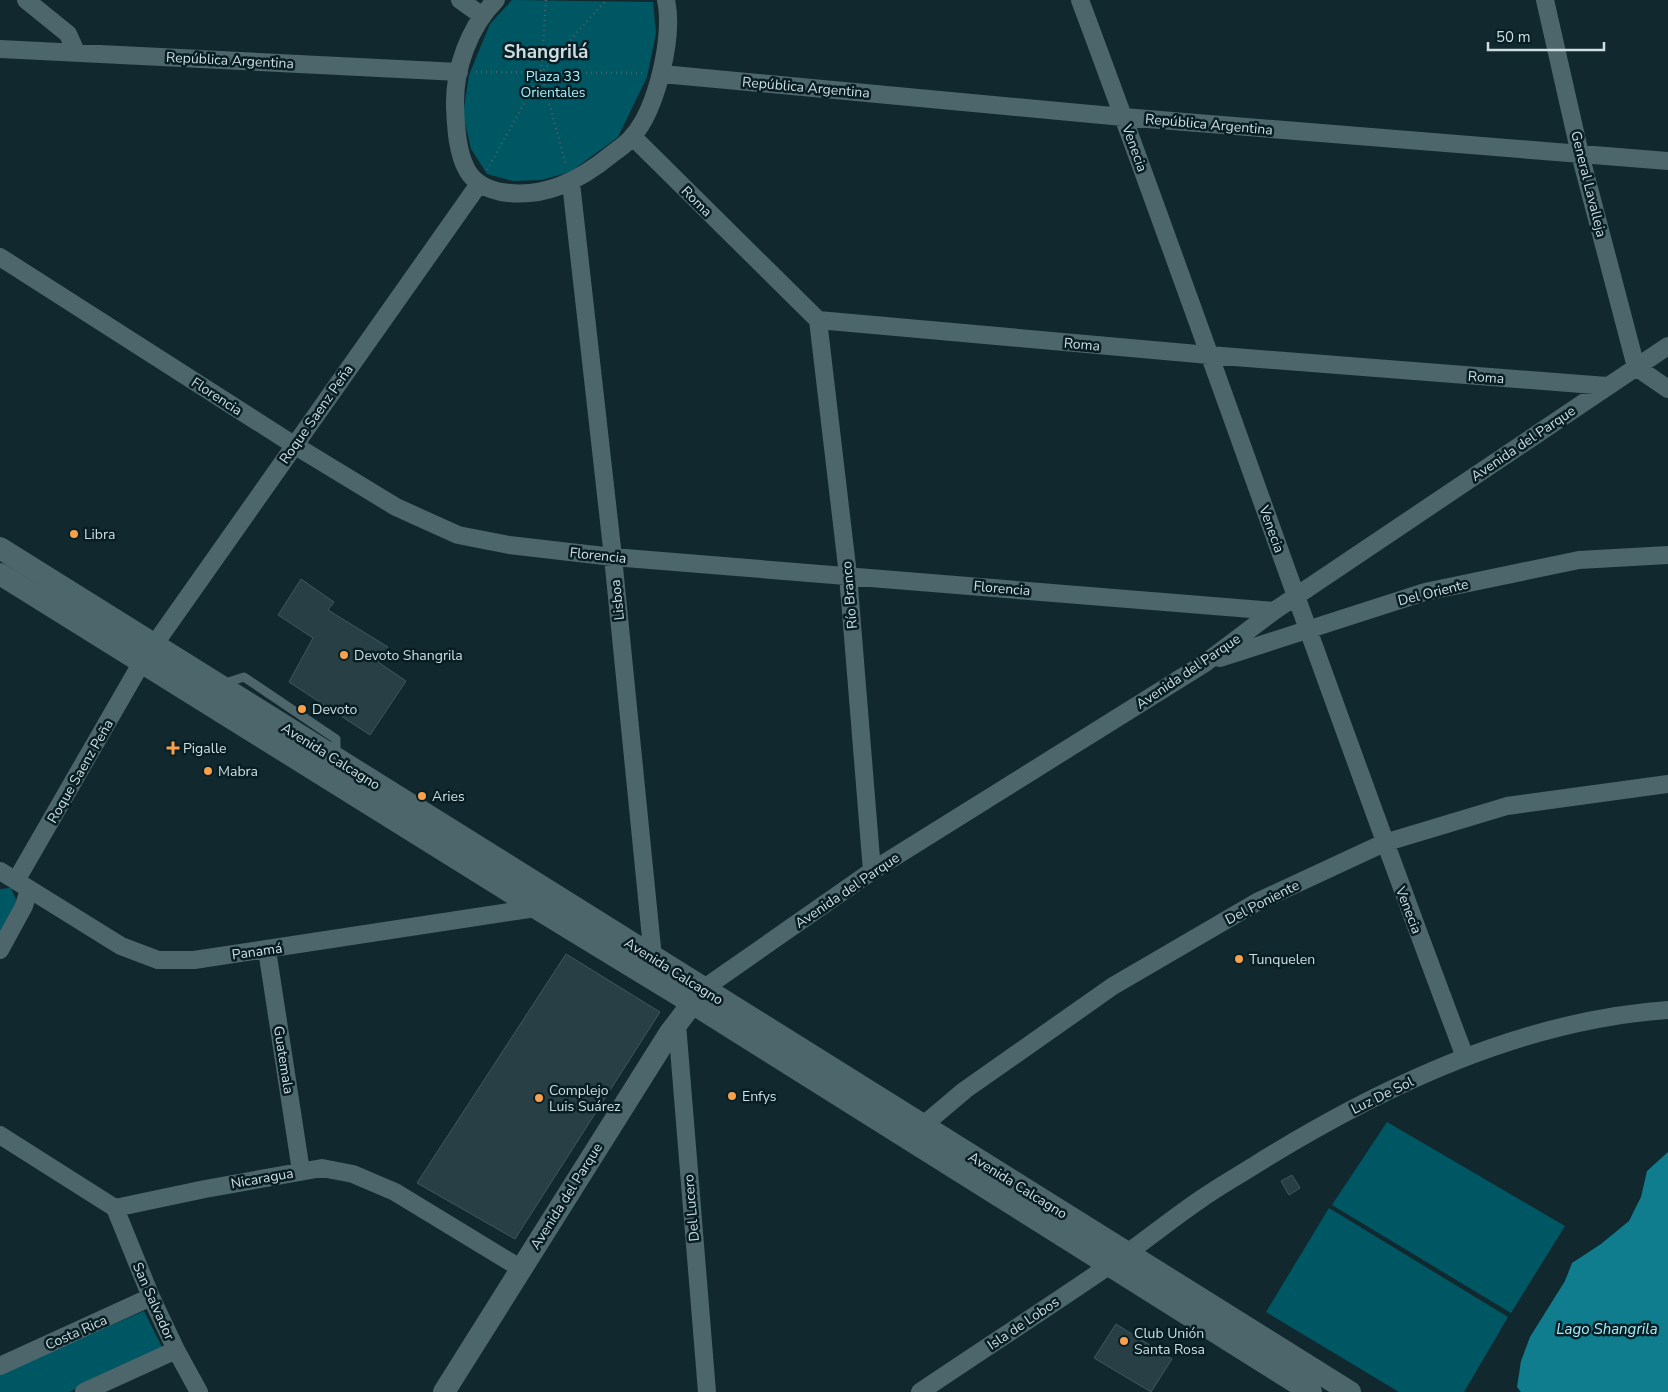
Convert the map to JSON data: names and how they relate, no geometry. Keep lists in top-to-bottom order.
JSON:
{
  "streets": {
    "street": [
      "República Argentina",
      "Venecia",
      "General Lavalleja",
      "Roma",
      "Florencia",
      "Roque Saenz Peña",
      "Avenida del Parque",
      "Del Oriente",
      "Río Branco",
      "Lisboa",
      "Avenida Calcagno",
      "Del Poniente",
      "Panamá",
      "Guatemala",
      "Luz De Sol",
      "Nicaragua",
      "Del Lucero",
      "San Salvador",
      "Isla de Lobos",
      "Costa Rica"
    ]
  },
  "crossings": [
    ["República Argentina", "Venecia"],
    ["República Argentina", "General Lavalleja"],
    ["Venecia", "Roma"],
    ["Venecia", "Avenida del Parque"],
    ["Venecia", "Del Oriente"],
    ["Venecia", "Del Poniente"],
    ["Venecia", "Luz De Sol"],
    ["General Lavalleja", "Avenida del Parque"],
    ["Roma", "Avenida del Parque"],
    ["Roma", "Río Branco"],
    ["Florencia", "Roque Saenz Peña"],
    ["Florencia", "Avenida del Parque"],
    ["Florencia", "Río Branco"],
    ["Florencia", "Lisboa"],
    ["Roque Saenz Peña", "Avenida Calcagno"],
    ["Roque Saenz Peña", "Panamá"],
    ["Avenida del Parque", "Del Oriente"],
    ["Avenida del Parque", "Río Branco"],
    ["Avenida del Parque", "Avenida Calcagno"],
    ["Avenida del Parque", "Nicaragua"],
    ["Avenida del Parque", "Del Lucero"],
    ["Lisboa", "Avenida Calcagno"],
    ["Avenida Calcagno", "Del Poniente"],
    ["Avenida Calcagno", "Panamá"],
    ["Avenida Calcagno", "Luz De Sol"],
    ["Avenida Calcagno", "Isla de Lobos"],
    ["Panamá", "Guatemala"],
    ["Guatemala", "Nicaragua"],
    ["Luz De Sol", "Isla de Lobos"],
    ["Nicaragua", "San Salvador"],
    ["San Salvador", "Costa Rica"]
  ],
  "districts": ["Shangrilá"],
  "water": ["Lago Shangrila"],
  "parks": ["Plaza 33 Orientales"],
  "places": {
    "other": [
      "Libra",
      "Devoto Shangrila",
      "Devoto",
      "Mabra",
      "Aries",
      "Tunquelen",
      "Enfys",
      "Complejo Luis Suárez",
      "Club Unión Santa Rosa"
    ],
    "health": ["Pigalle"]
  },
  "scale_bar": "50 m"
}
